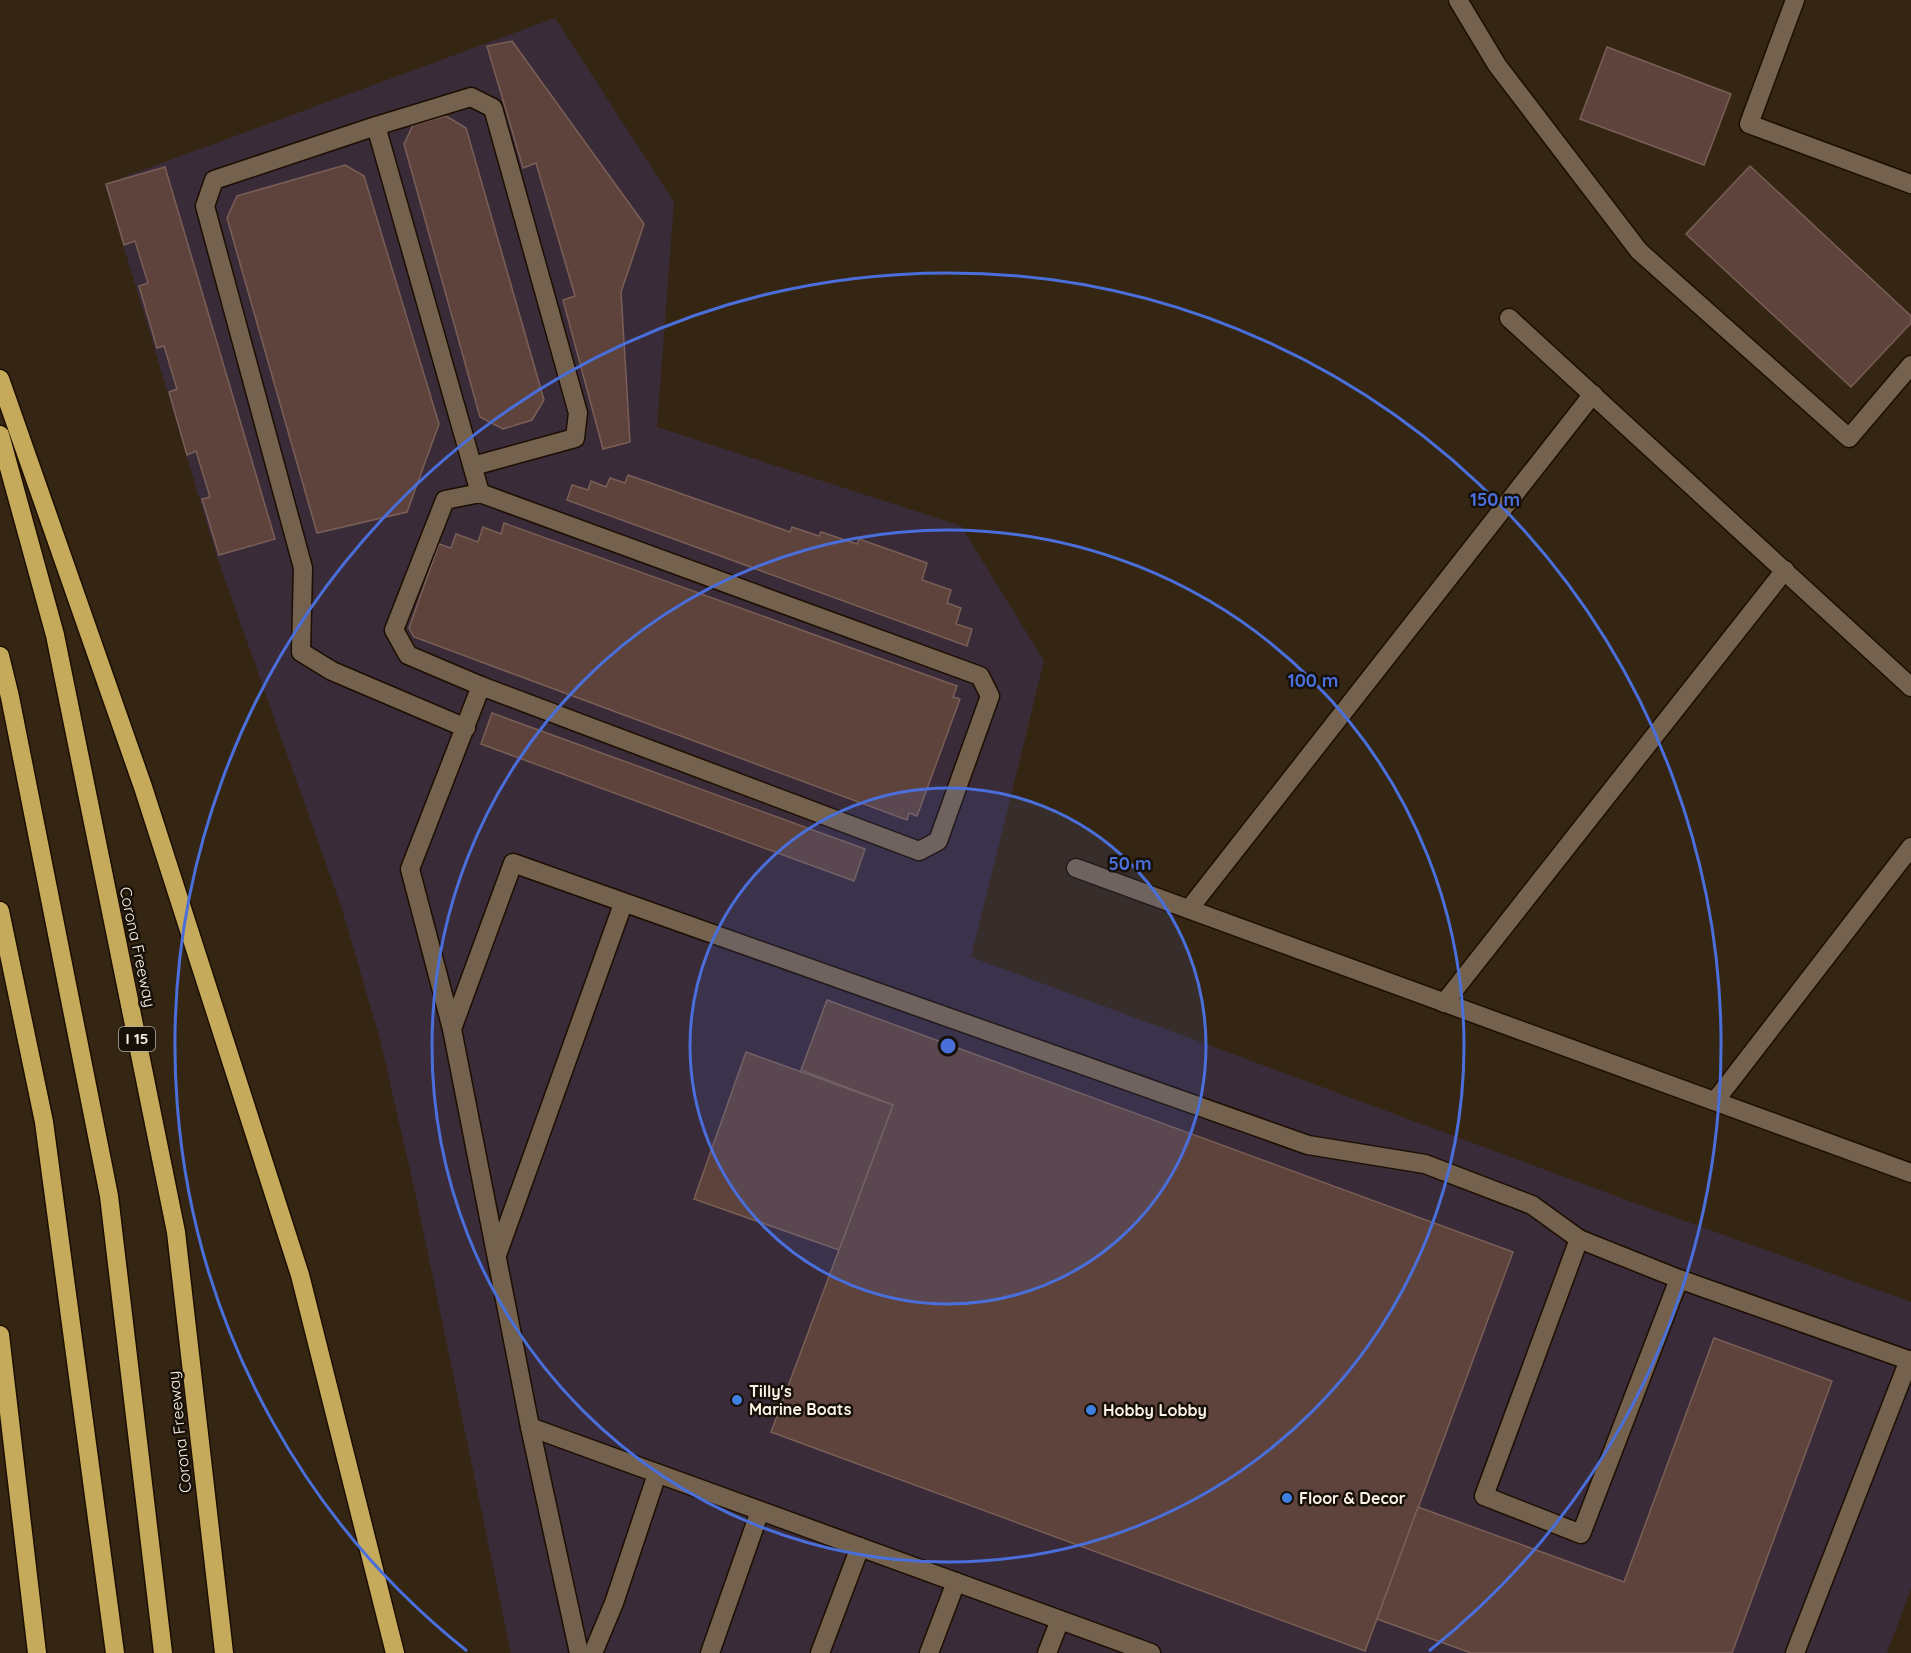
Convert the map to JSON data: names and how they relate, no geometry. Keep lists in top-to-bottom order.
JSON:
{
  "streets": {
    "highway": ["Corona Freeway", "I 15"]
  },
  "places": ["Tilly's Marine Boats", "Hobby Lobby", "Floor & Decor"],
  "rings": ["150 m", "100 m", "50 m"]
}
